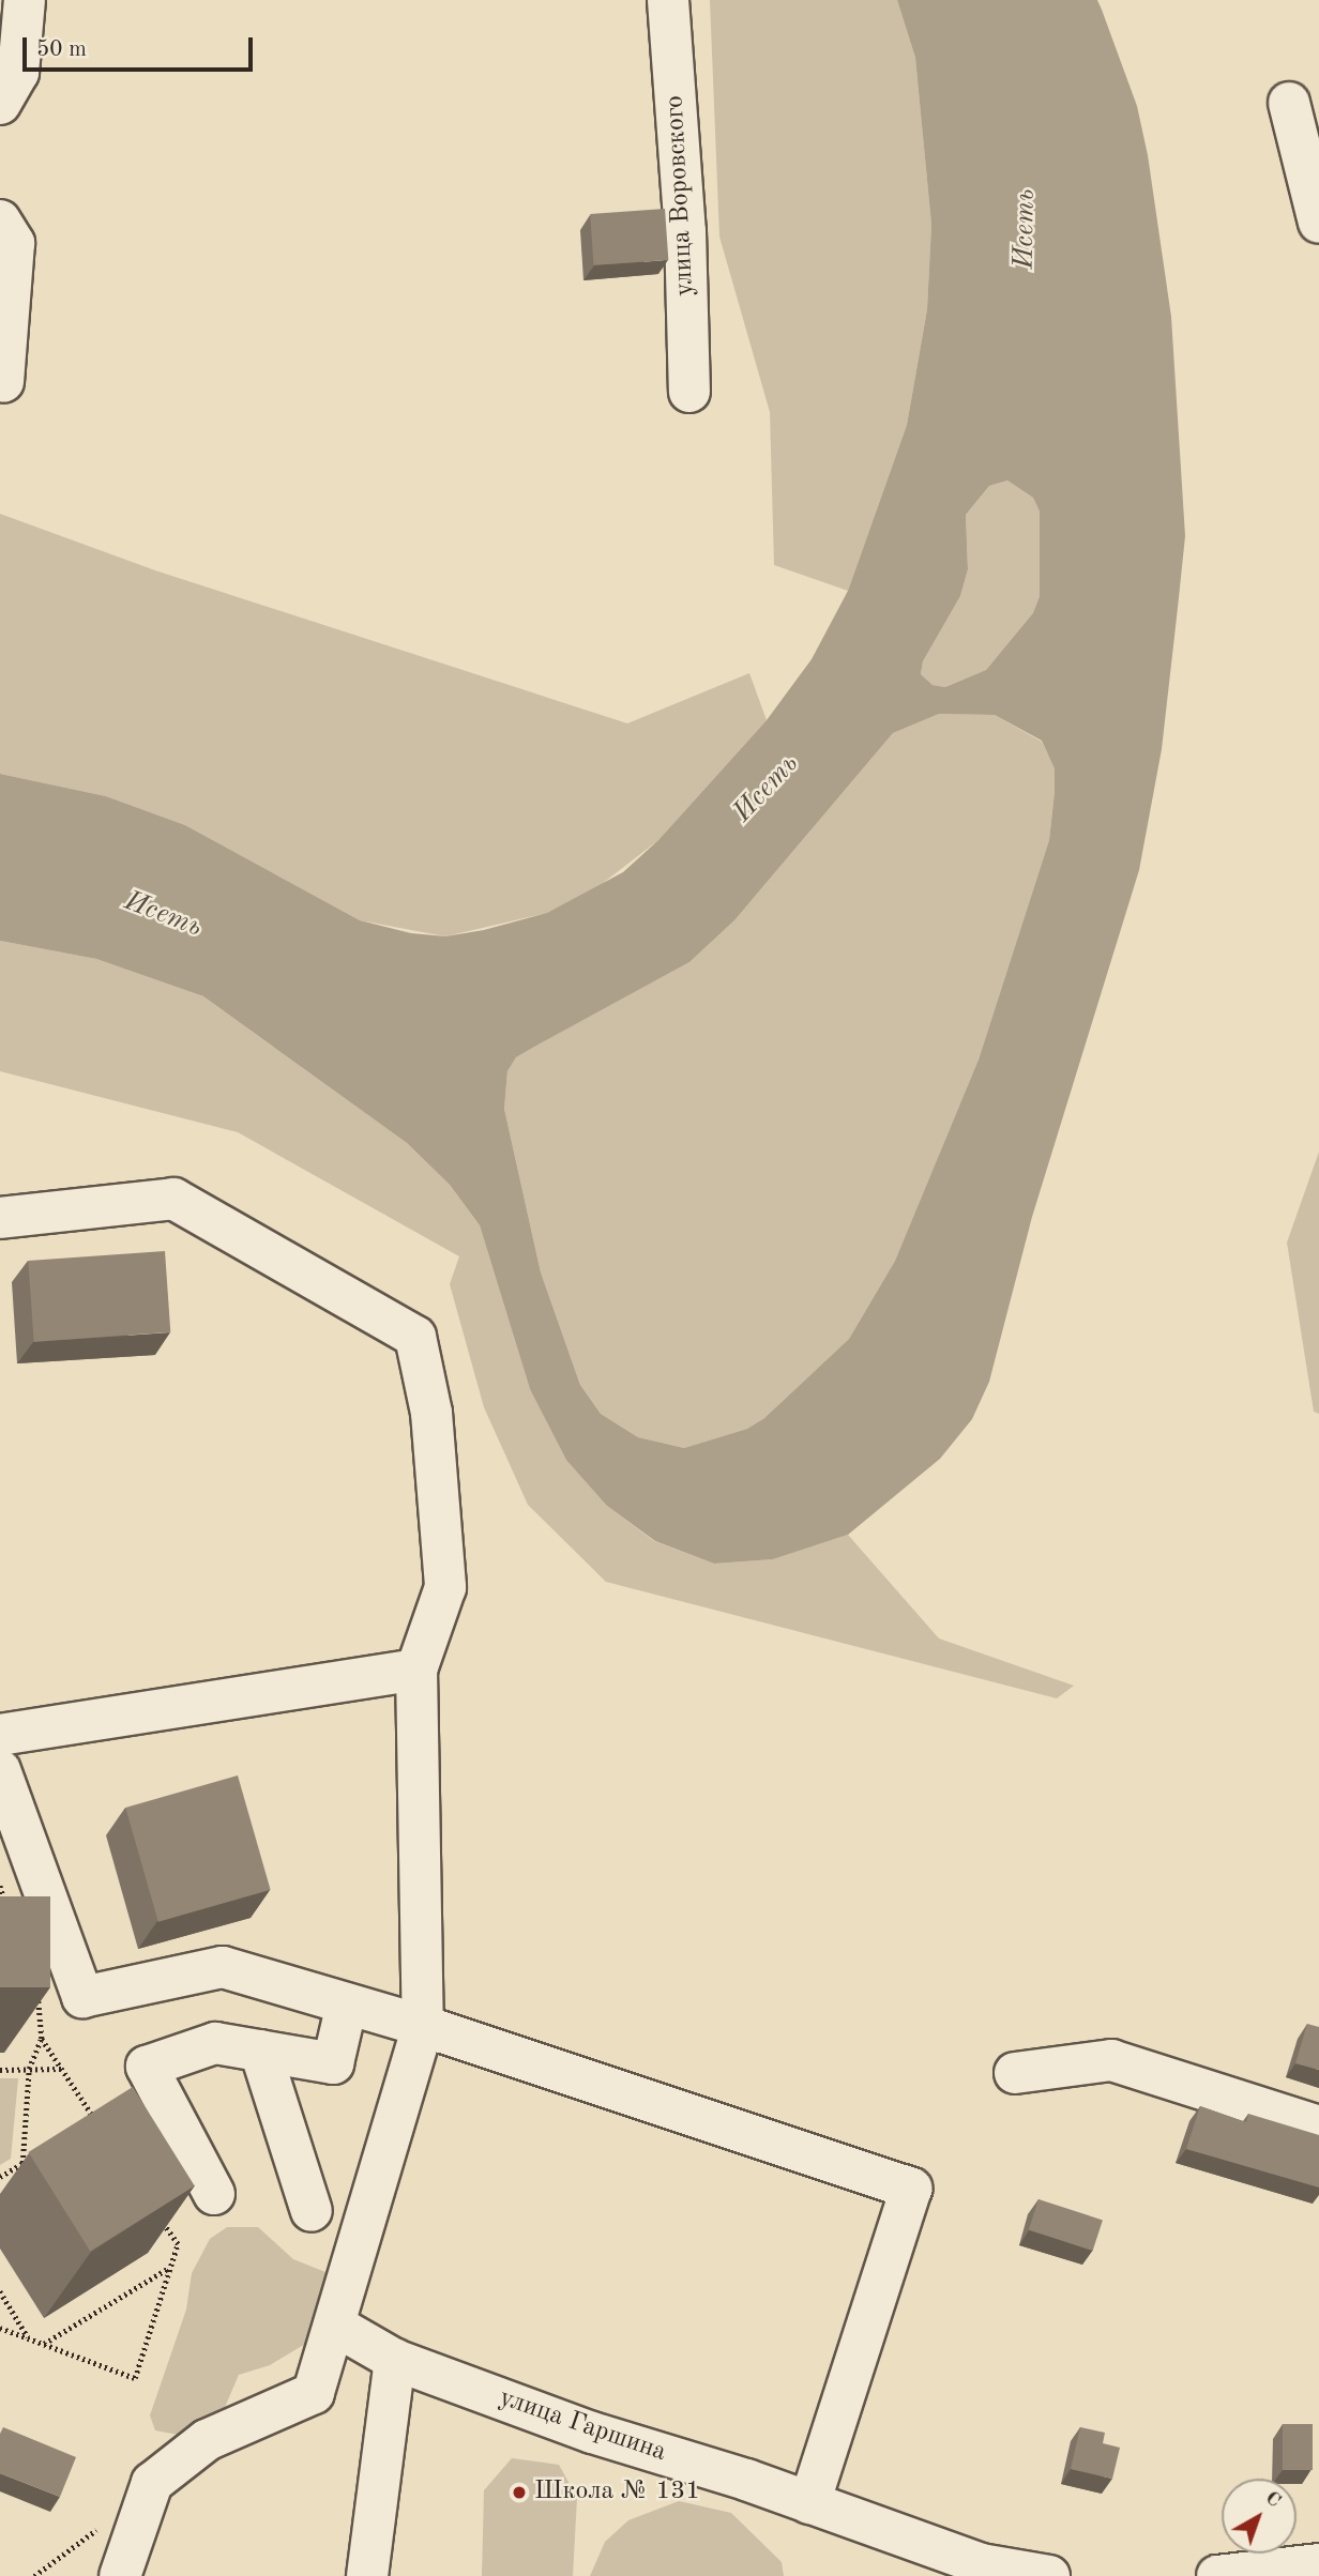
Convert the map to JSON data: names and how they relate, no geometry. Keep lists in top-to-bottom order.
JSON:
{
  "streets": {
    "street": ["улица Воровского", "улица Гаршина"]
  },
  "water": ["Исеть"],
  "places": ["Школа № 131"],
  "scale_bar": "50 m",
  "north": "top right"
}
